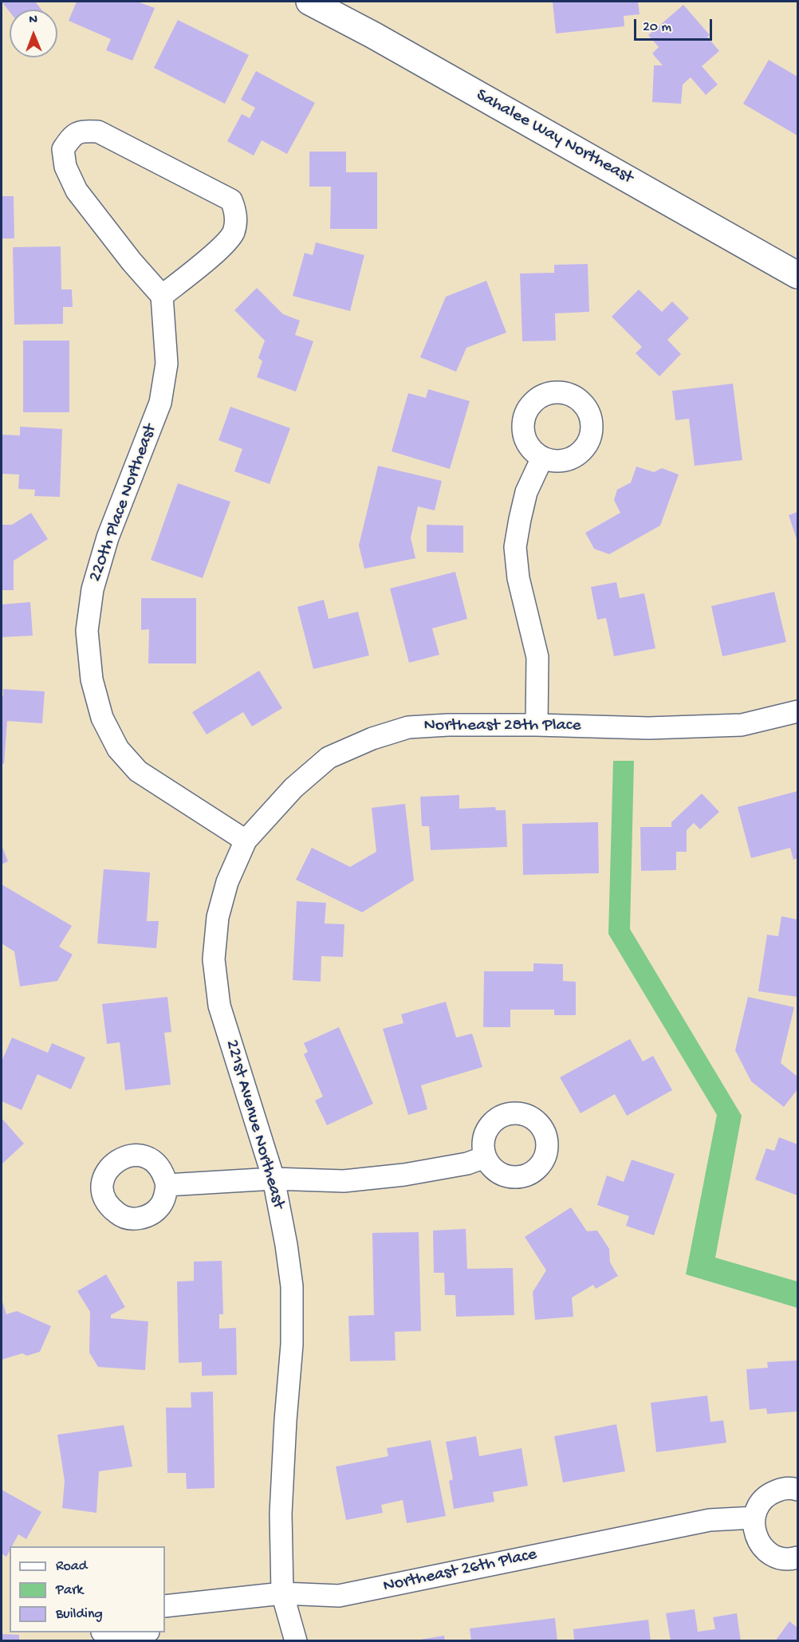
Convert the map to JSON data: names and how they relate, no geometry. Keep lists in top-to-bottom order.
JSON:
{
  "streets": {
    "main road": ["Sahalee Way Northeast"],
    "street": [
      "220th Place Northeast",
      "Northeast 28th Place",
      "221st Avenue Northeast",
      "Northeast 26th Place"
    ]
  },
  "crossings": [
    ["220th Place Northeast", "Northeast 28th Place"],
    ["220th Place Northeast", "221st Avenue Northeast"],
    ["Northeast 28th Place", "221st Avenue Northeast"],
    ["221st Avenue Northeast", "Northeast 26th Place"]
  ],
  "legend": ["Road", "Park", "Building"],
  "scale_bar": "20 m",
  "north": "top"
}
